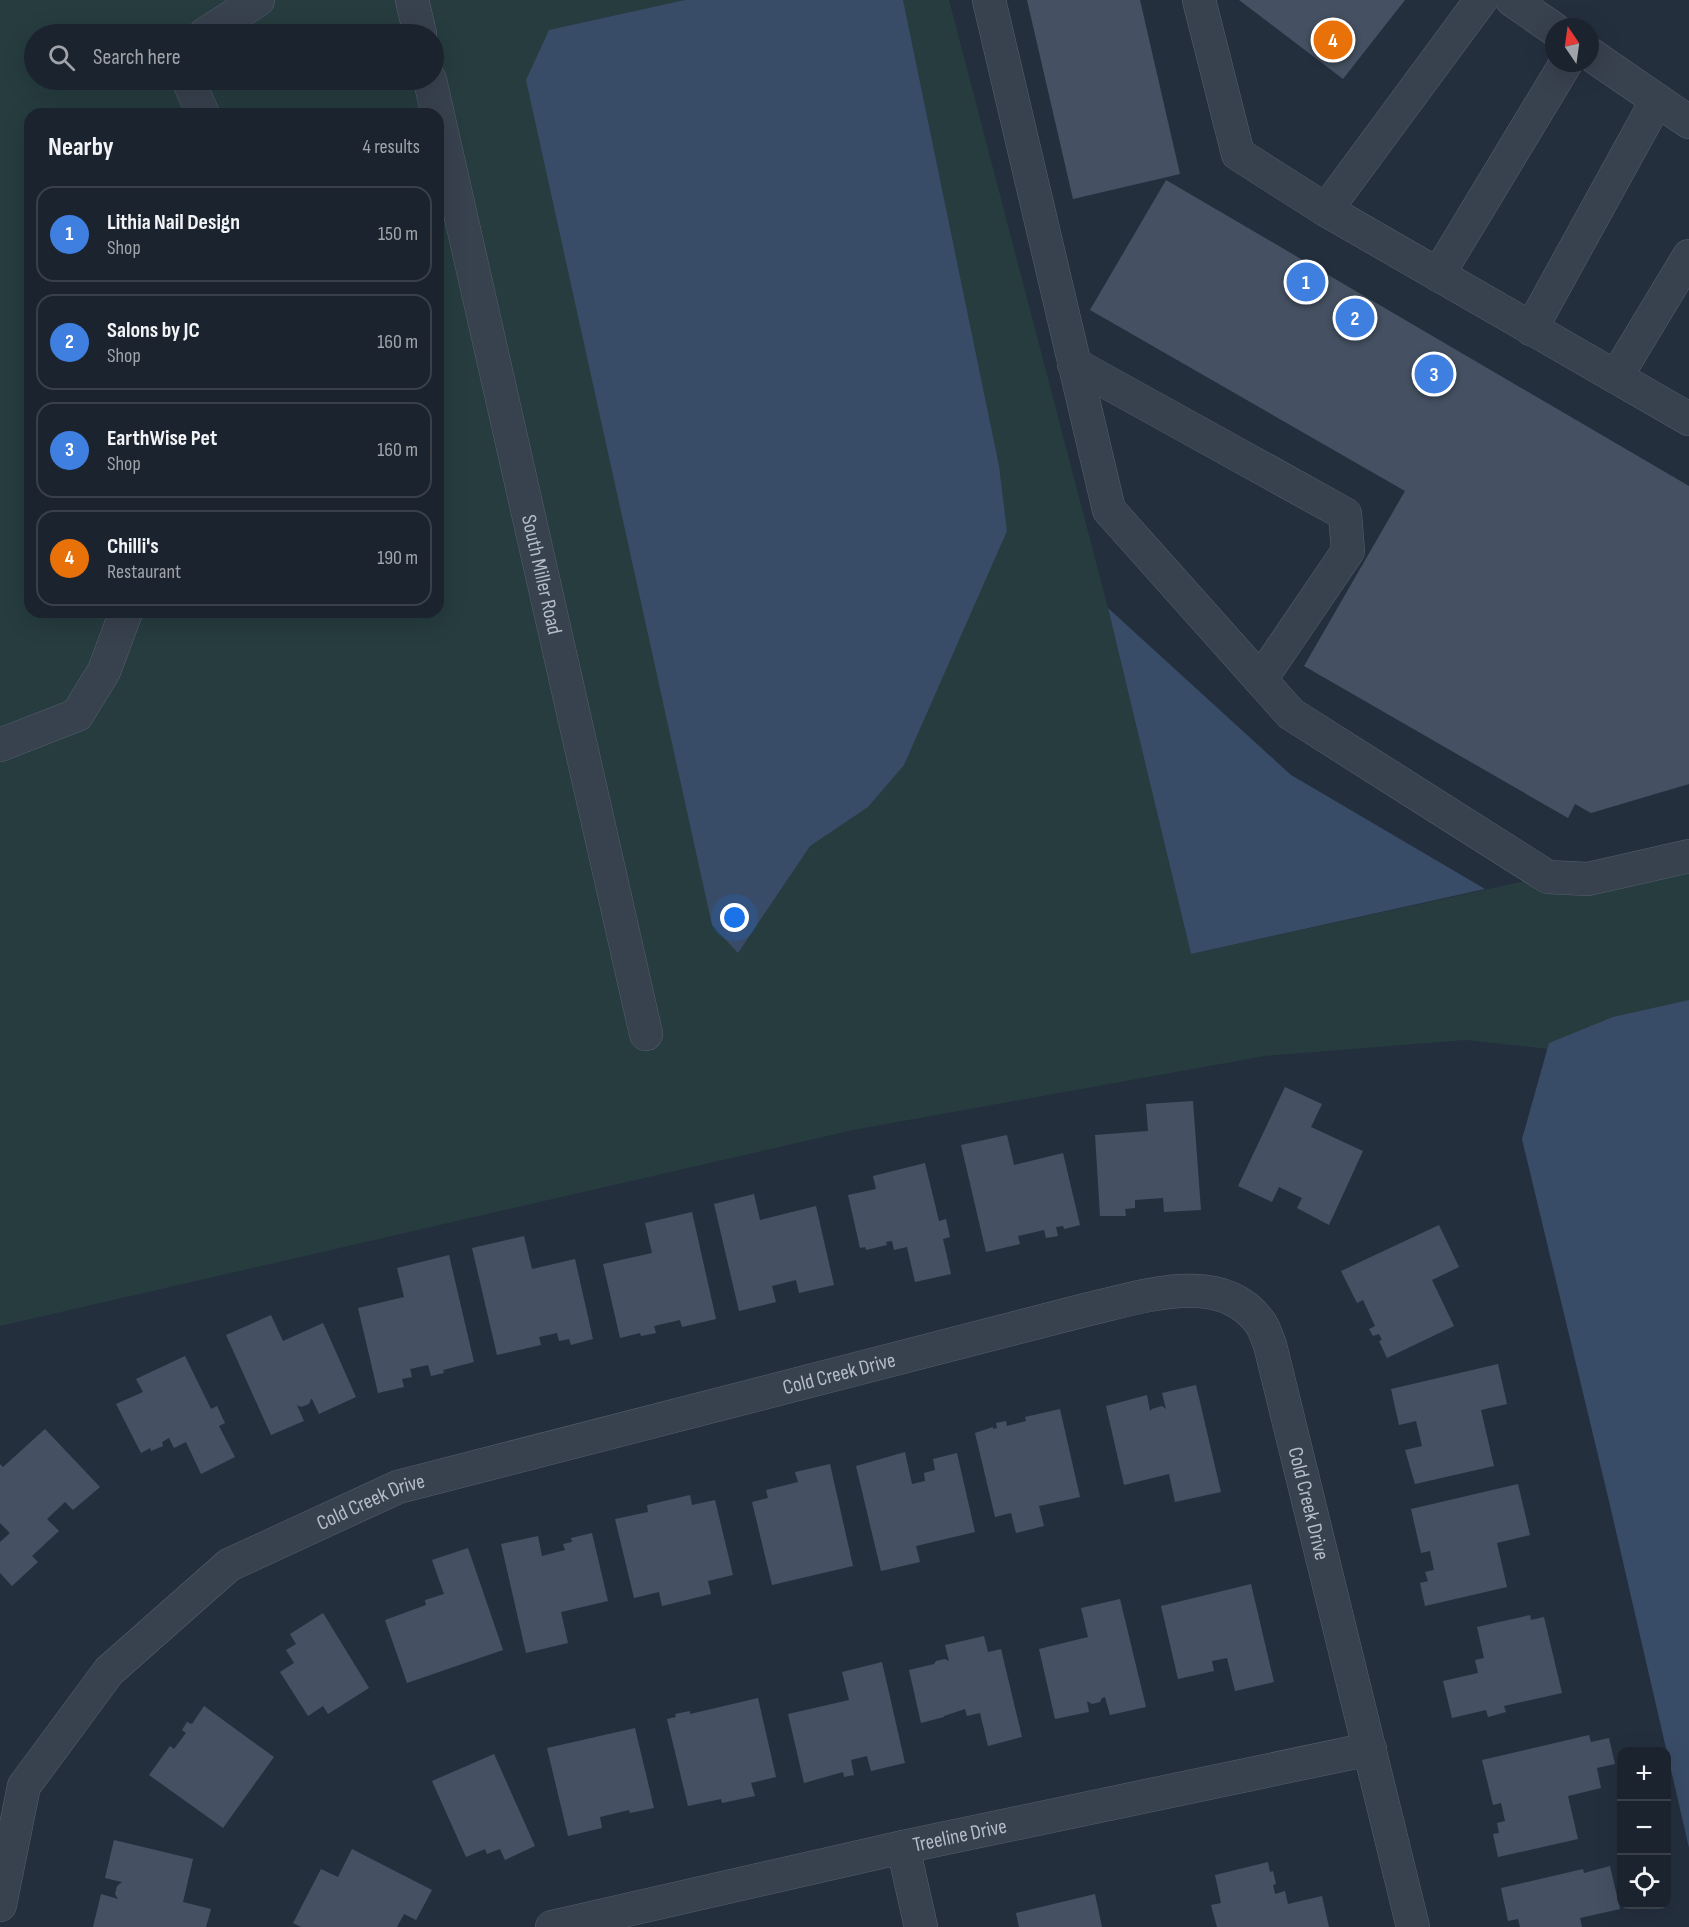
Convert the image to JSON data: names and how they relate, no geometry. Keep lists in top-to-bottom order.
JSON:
{
  "streets": {
    "street": ["South Miller Road", "Cold Creek Drive", "Treeline Drive"]
  },
  "crossings": [
    ["Cold Creek Drive", "Treeline Drive"]
  ],
  "north": "top",
  "page": {
    "pins": [
      "4",
      "1",
      "2",
      "3"
    ],
    "search": "Search here",
    "heading": ["Nearby", "4 results"],
    "list": [
      {
        "mark": "1",
        "name": "Lithia Nail Design",
        "note": "Shop",
        "value": "150 m"
      },
      {
        "mark": "2",
        "name": "Salons by JC",
        "note": "Shop",
        "value": "160 m"
      },
      {
        "mark": "3",
        "name": "EarthWise Pet",
        "note": "Shop",
        "value": "160 m"
      },
      {
        "mark": "4",
        "name": "Chilli's",
        "note": "Restaurant",
        "value": "190 m"
      }
    ],
    "map_buttons": ["+", "−"]
  }
}
